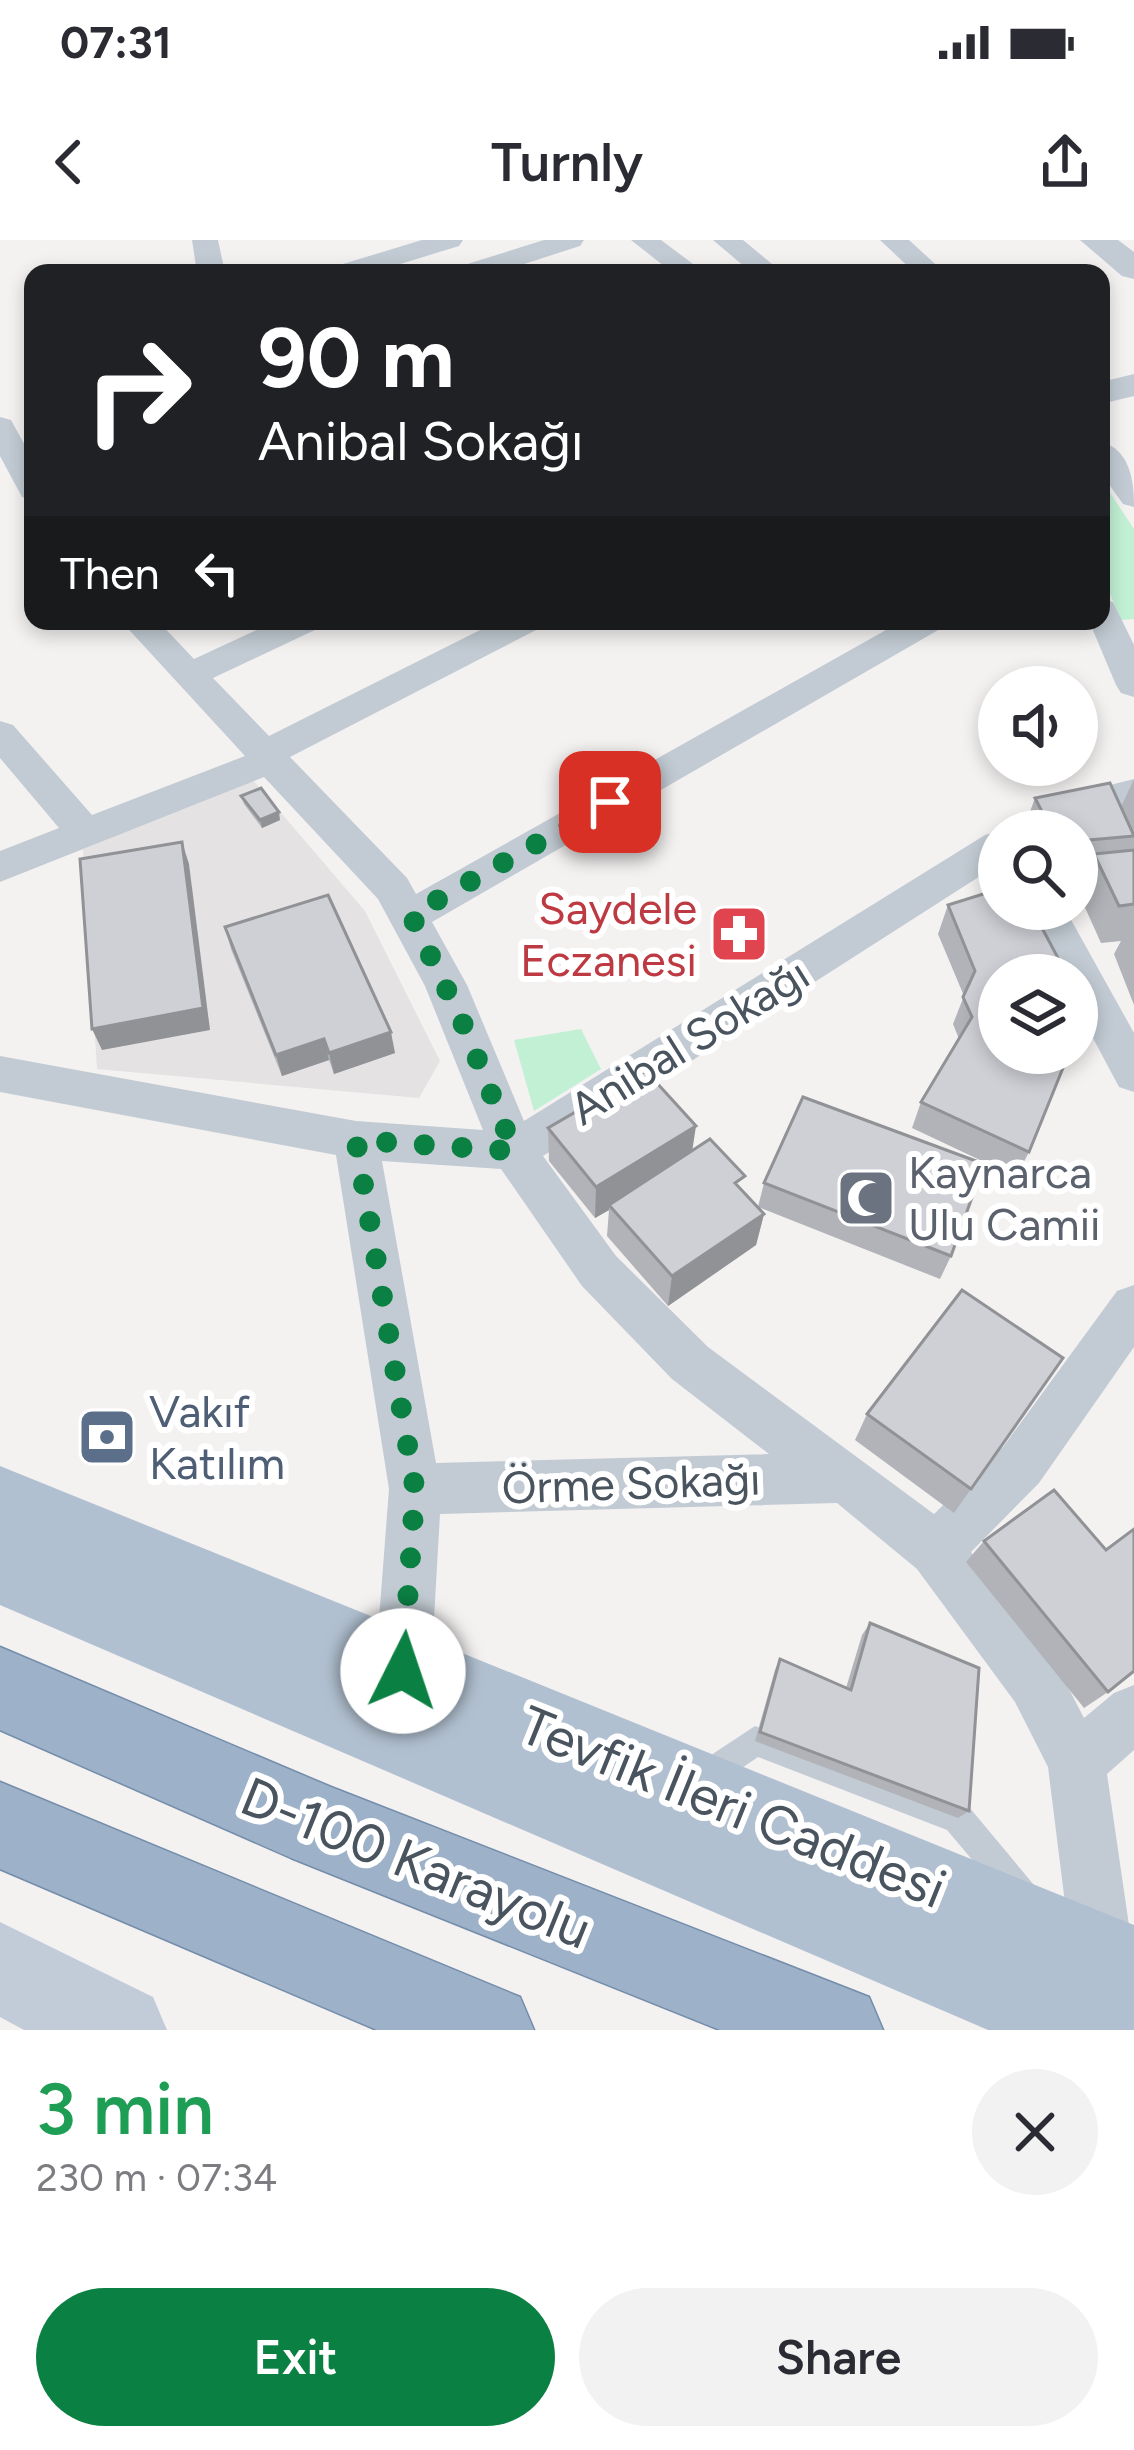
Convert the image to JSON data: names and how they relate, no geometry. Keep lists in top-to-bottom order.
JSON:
{
  "streets": {
    "highway": ["D-100 Karayolu"],
    "main road": ["Tevfik İleri Caddesi"],
    "street": ["Anibal Sokağı", "Örme Sokağı"]
  },
  "places": {
    "pharmacy": ["Saydele Eczanesi"],
    "mosque": ["Kaynarca Ulu Camii"],
    "bank": ["Vakıf Katılım"]
  },
  "page": {
    "status": "07:31",
    "header": "Turnly",
    "turn": ["90 m", "Anibal Sokağı"],
    "then": "Then",
    "heading": ["3 min", "230 m · 07:34"],
    "buttons": ["Exit", "Share"]
  }
}
